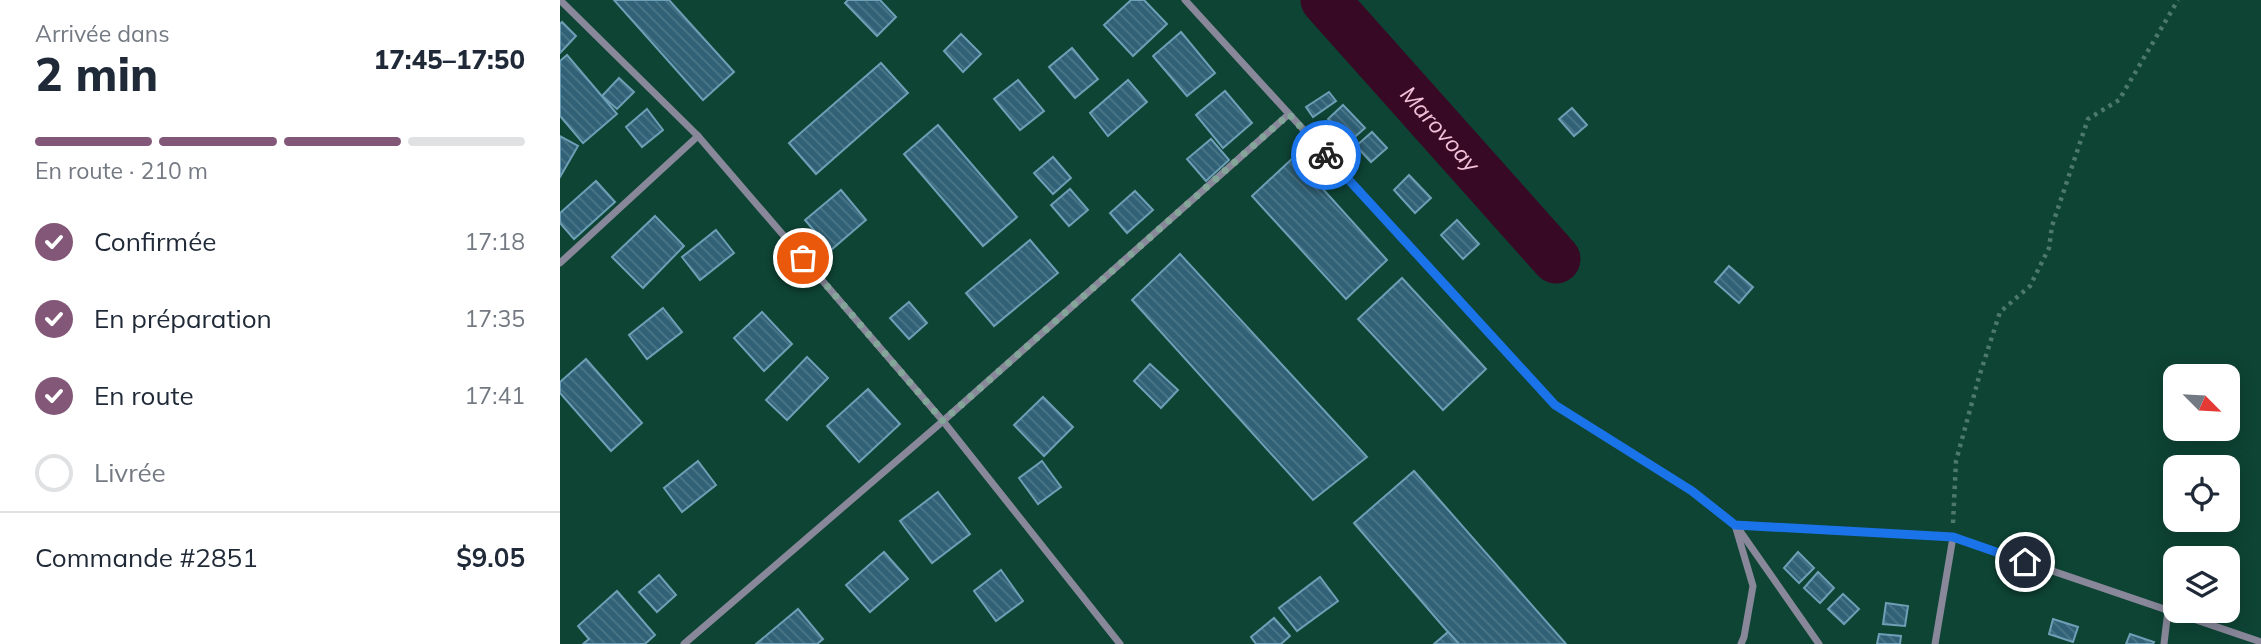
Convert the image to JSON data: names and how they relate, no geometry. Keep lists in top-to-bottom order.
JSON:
{
  "water": ["Marovoay"],
  "north": "bottom right",
  "page": {
    "heading": ["2 min", "Arrivée dans", "17:45–17:50"],
    "panel": ["Commande #2851", "$9.05"],
    "bar": "En route · 210 m",
    "list": [
      ["Confirmée", "17:18"],
      ["En préparation", "17:35"],
      ["En route", "17:41"],
      "Livrée"
    ]
  }
}
